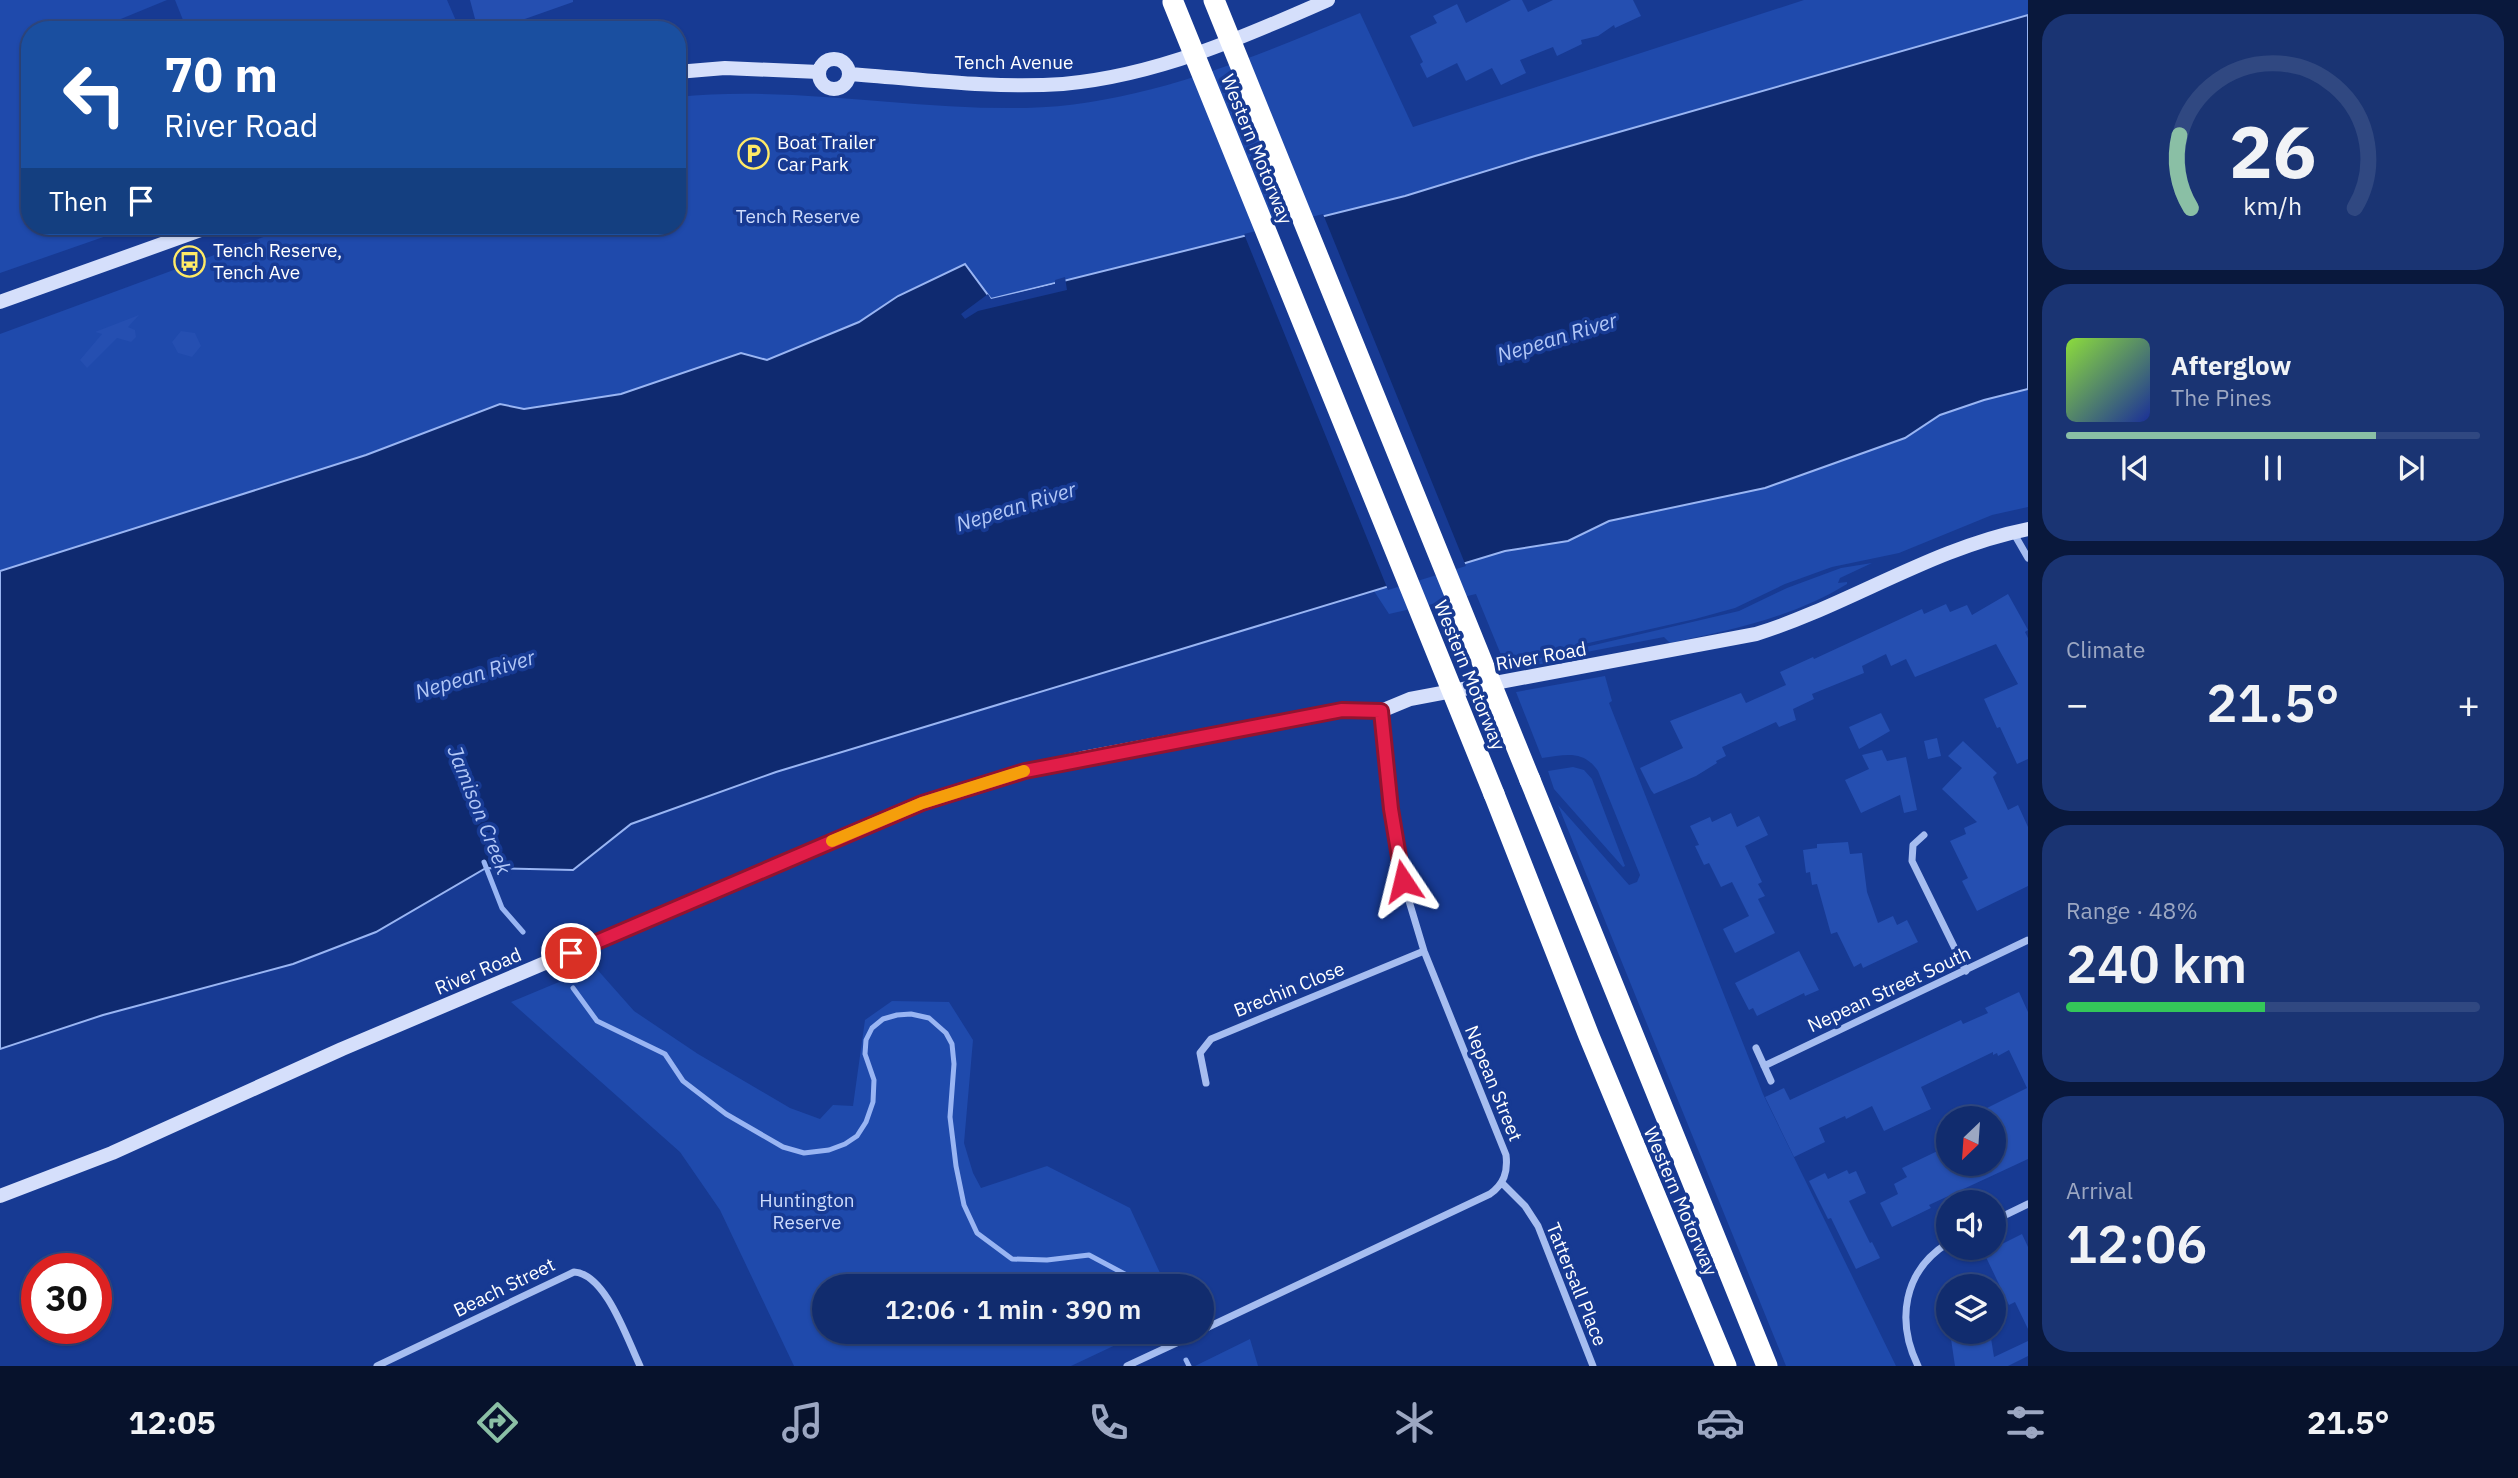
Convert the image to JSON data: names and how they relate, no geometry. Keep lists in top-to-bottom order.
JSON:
{
  "streets": {
    "highway": ["Western Motorway"],
    "street": [
      "Tench Avenue",
      "River Road",
      "Brechin Close",
      "Nepean Street South",
      "Nepean Street",
      "Tattersall Place",
      "Beach Street"
    ]
  },
  "crossings": [
    ["River Road", "Nepean Street"],
    ["Brechin Close", "Nepean Street"],
    ["Nepean Street", "Tattersall Place"]
  ],
  "water": ["Nepean River", "Jamison Creek"],
  "parks": ["Tench Reserve", "Huntington Reserve"],
  "places": {
    "parking": ["Boat Trailer Car Park"],
    "bus stop": ["Tench Reserve, Tench Ave"]
  },
  "north": "bottom left",
  "page": {
    "turn": ["70 m", "River Road"],
    "then": "Then",
    "song": ["Afterglow", "The Pines"],
    "tile": [
      "Climate",
      ["Range · 48%", "240 km"],
      ["Arrival", "12:06"]
    ],
    "heat": ["−", "21.5°", "+"],
    "limit": "30",
    "trip": "12:06 · 1 min · 390 m",
    "tabs": ["12:05", "21.5°"],
    "gauge": ["26", "km/h"]
  }
}
